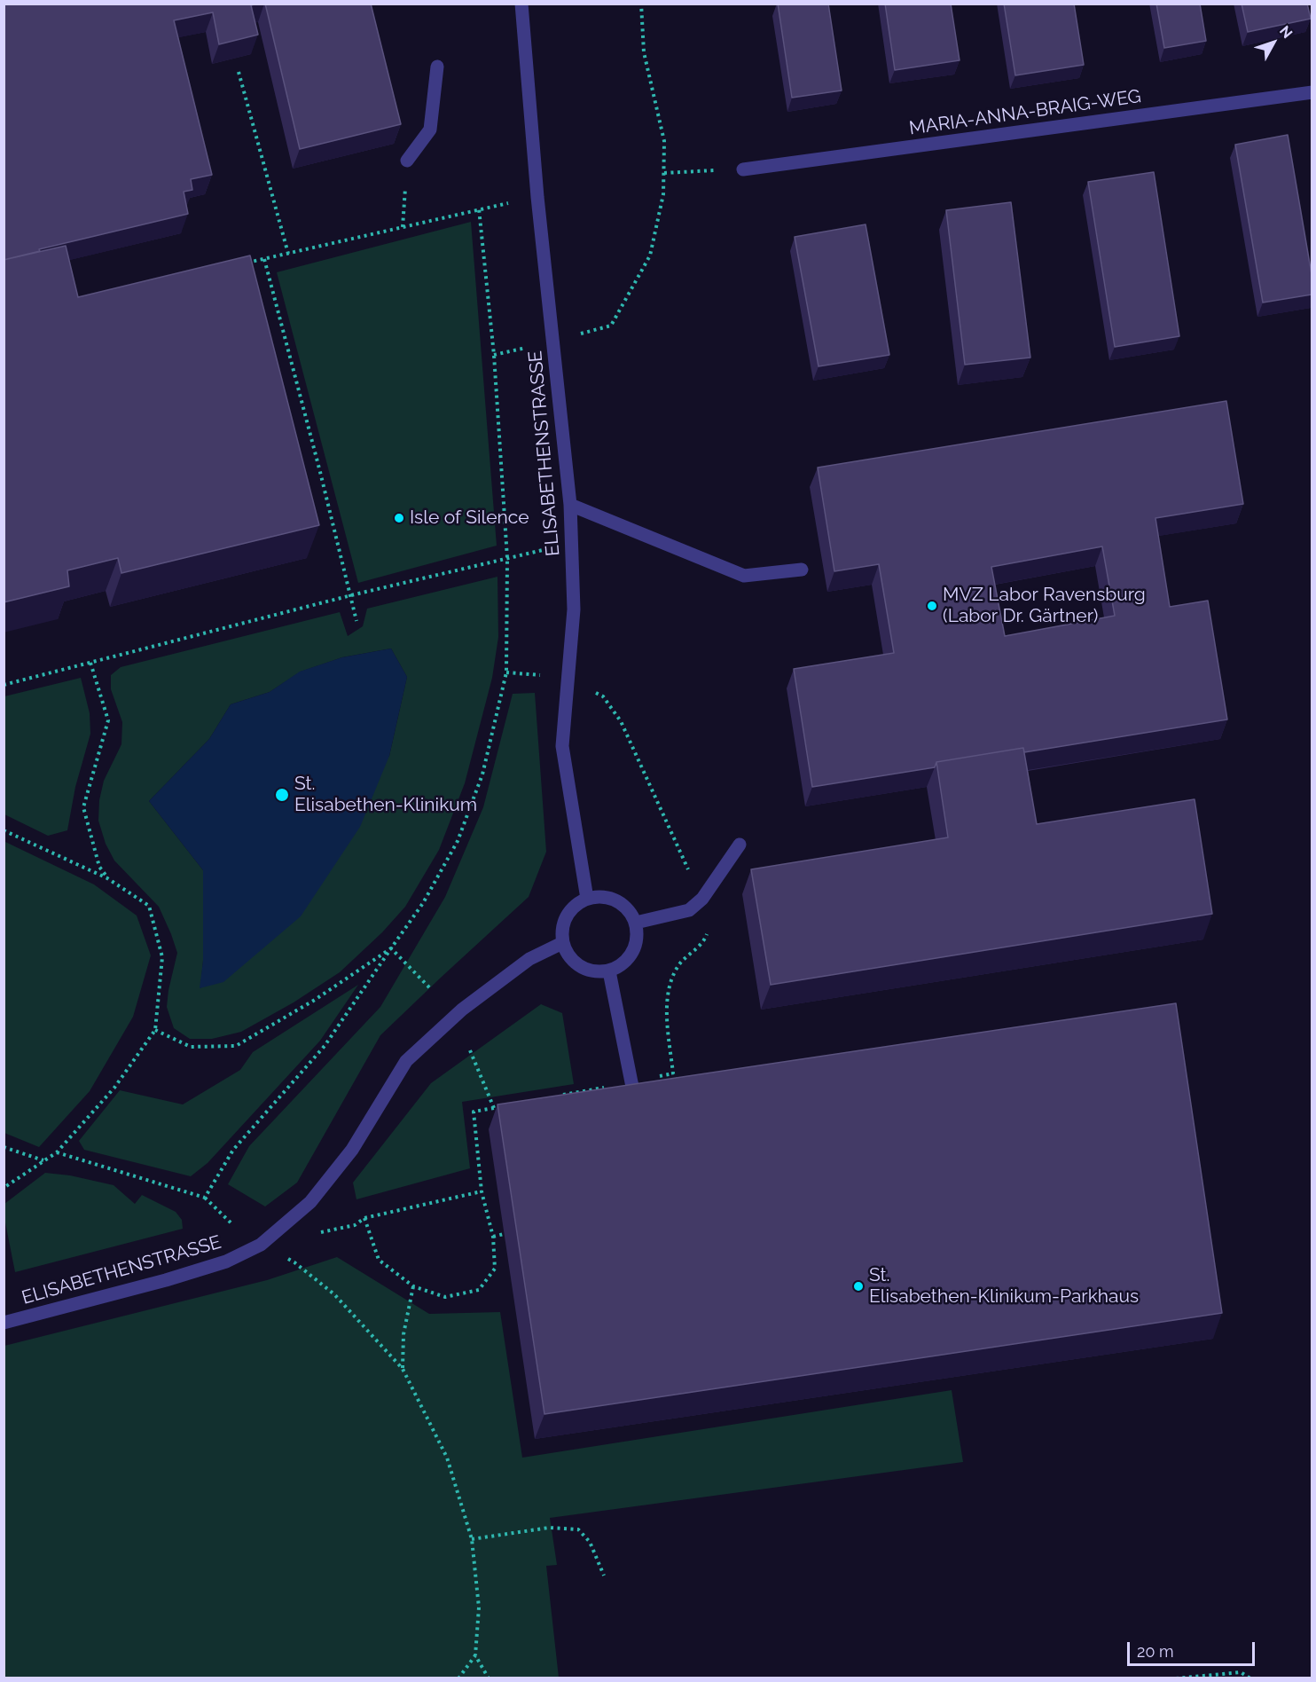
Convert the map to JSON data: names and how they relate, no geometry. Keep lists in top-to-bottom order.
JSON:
{
  "streets": {
    "street": ["MARIA-ANNA-BRAIG-WEG", "ELISABETHENSTRASSE"]
  },
  "places": [
    "Isle of Silence",
    "MVZ Labor Ravensburg (Labor Dr. Gärtner)",
    "St. Elisabethen-Klinikum",
    "St. Elisabethen-Klinikum-Parkhaus"
  ],
  "scale_bar": "20 m",
  "north": "top right"
}
